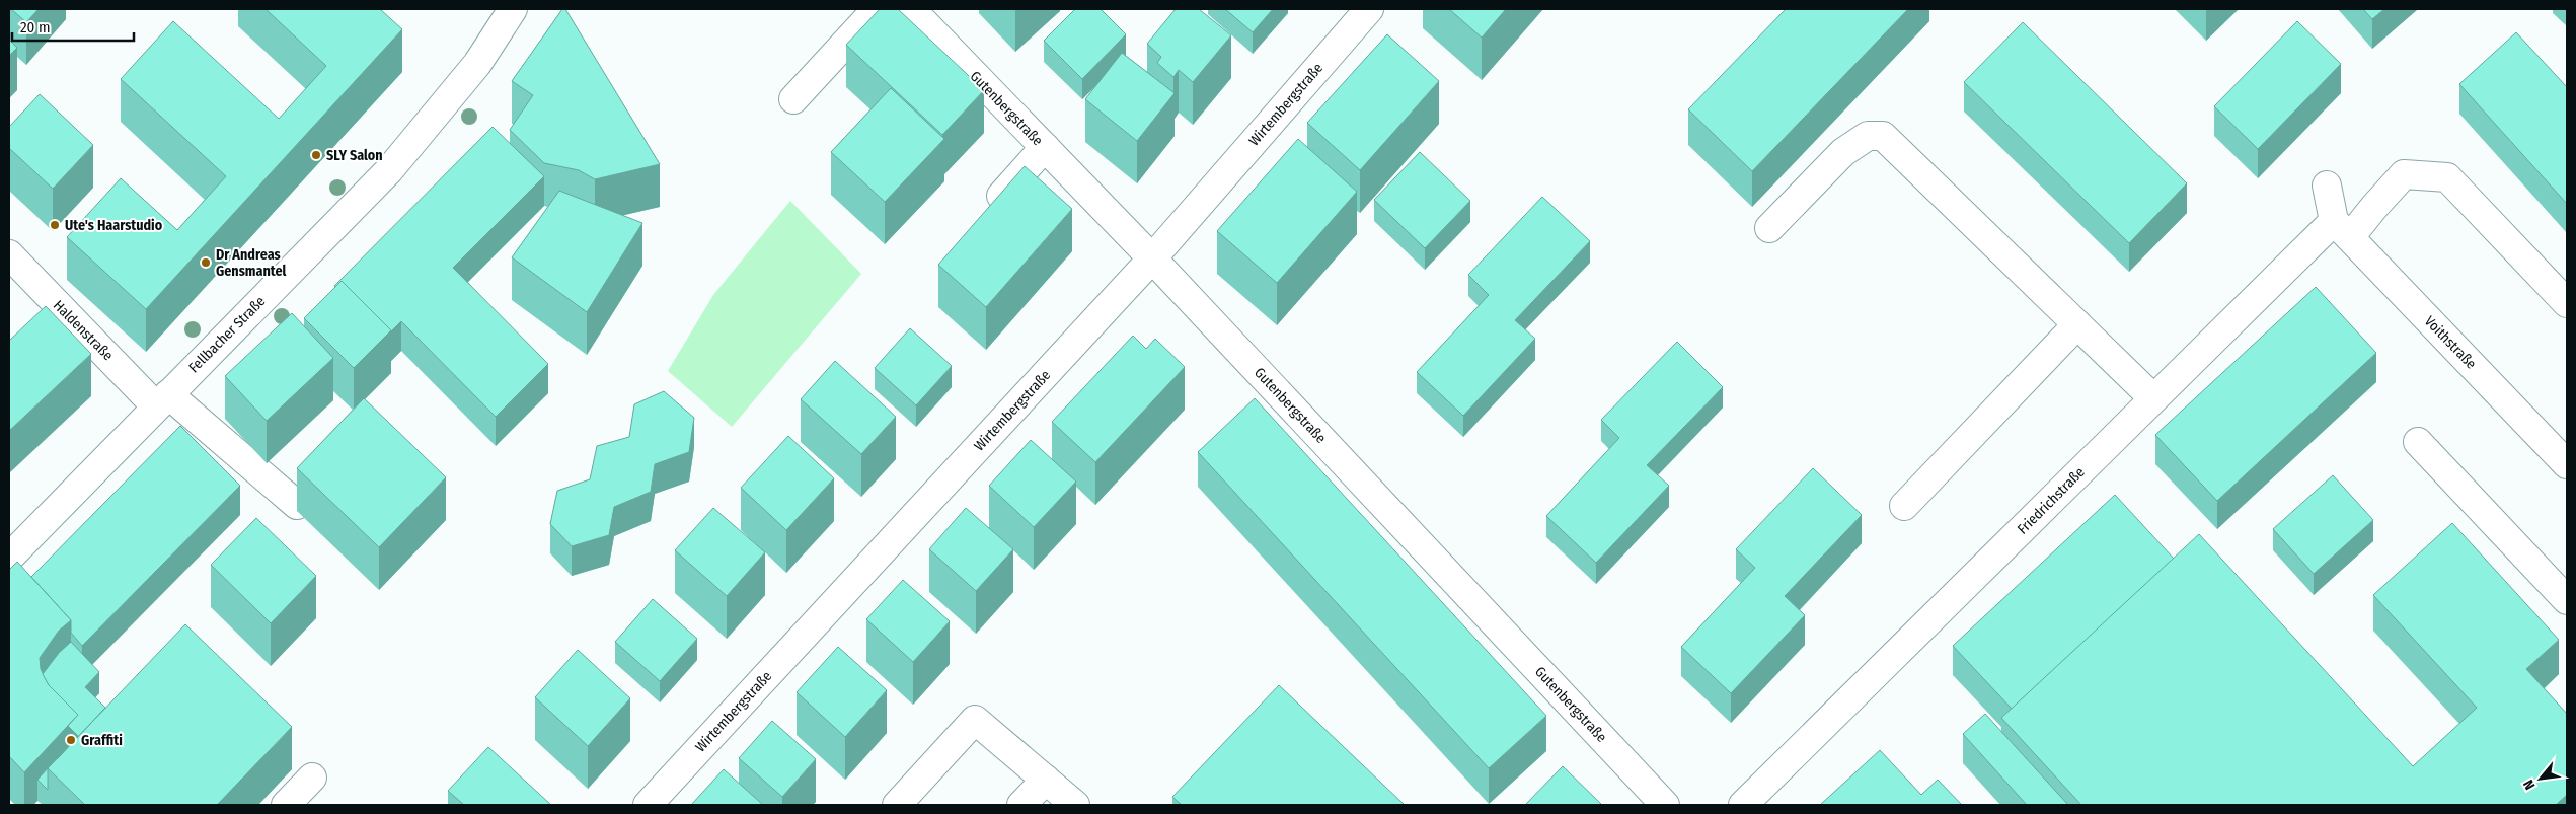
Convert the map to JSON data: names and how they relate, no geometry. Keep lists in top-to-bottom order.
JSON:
{
  "streets": {
    "street": [
      "Wirtembergstraße",
      "Gutenbergstraße",
      "Haldenstraße",
      "Fellbacher Straße",
      "Voithstraße",
      "Friedrichstraße"
    ]
  },
  "crossings": [
    ["Wirtembergstraße", "Gutenbergstraße"],
    ["Haldenstraße", "Fellbacher Straße"],
    ["Voithstraße", "Friedrichstraße"]
  ],
  "places": [
    "SLY Salon",
    "Ute's Haarstudio",
    "Dr Andreas Gensmantel",
    "Graffiti"
  ],
  "scale_bar": "20 m",
  "north": "bottom left"
}
